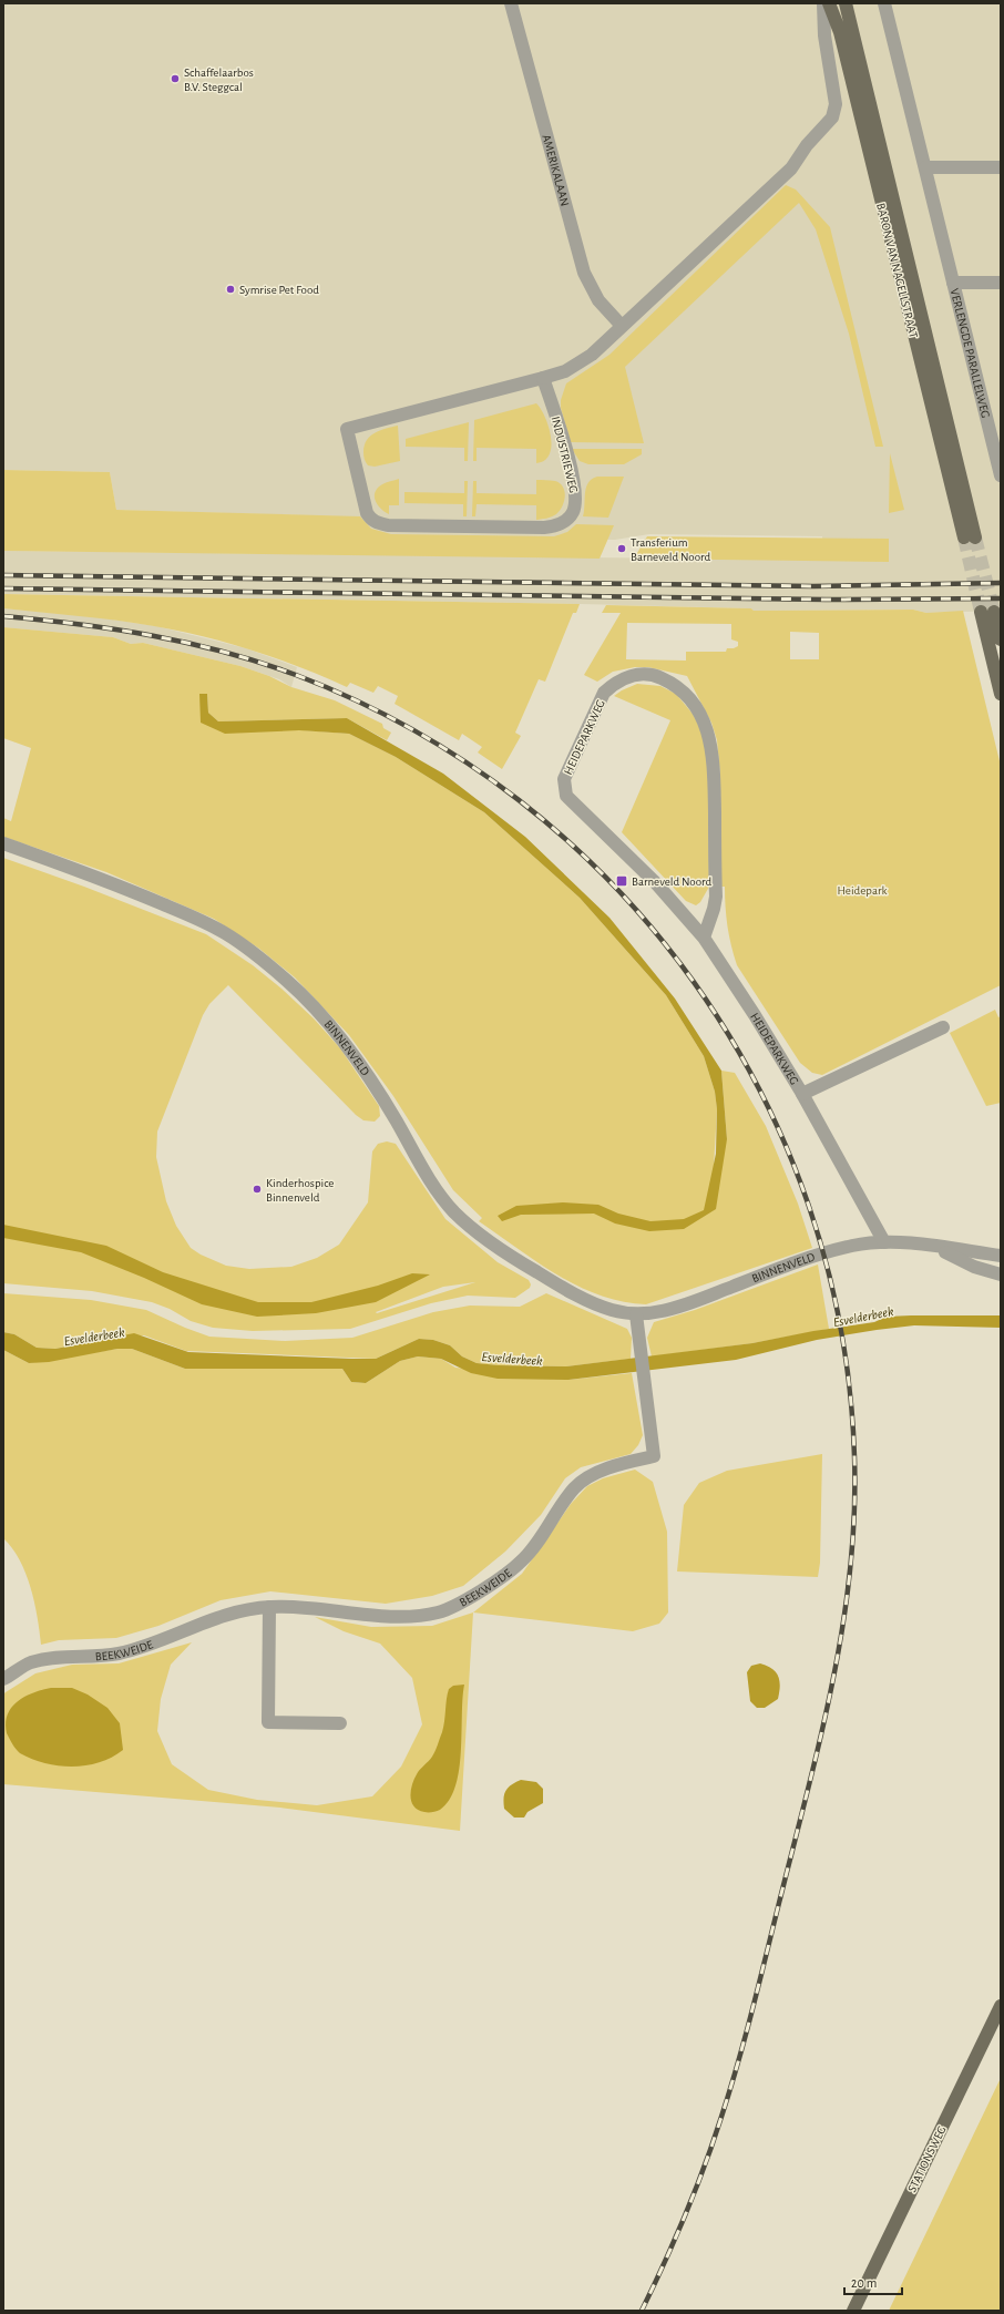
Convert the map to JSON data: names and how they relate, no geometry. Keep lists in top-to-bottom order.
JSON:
{
  "streets": {
    "main road": ["BARON VAN NAGELLSTRAAT", "STATIONSWEG"],
    "street": [
      "AMERIKALAAN",
      "VERLENGDE PARALLELWEG",
      "INDUSTRIEWEG",
      "HEIDEPARKWEG",
      "BINNENVELD",
      "BEEKWEIDE"
    ]
  },
  "crossings": [
    ["HEIDEPARKWEG", "BINNENVELD"],
    ["BINNENVELD", "BEEKWEIDE"]
  ],
  "water": ["Esvelderbeek"],
  "parks": ["Heidepark"],
  "places": {
    "other": [
      "Schaffelaarbos B.V. Steggcal",
      "Symrise Pet Food",
      "Transferium Barneveld Noord",
      "Kinderhospice Binnenveld"
    ],
    "transit": ["Barneveld Noord"]
  },
  "scale_bar": "20 m"
}
